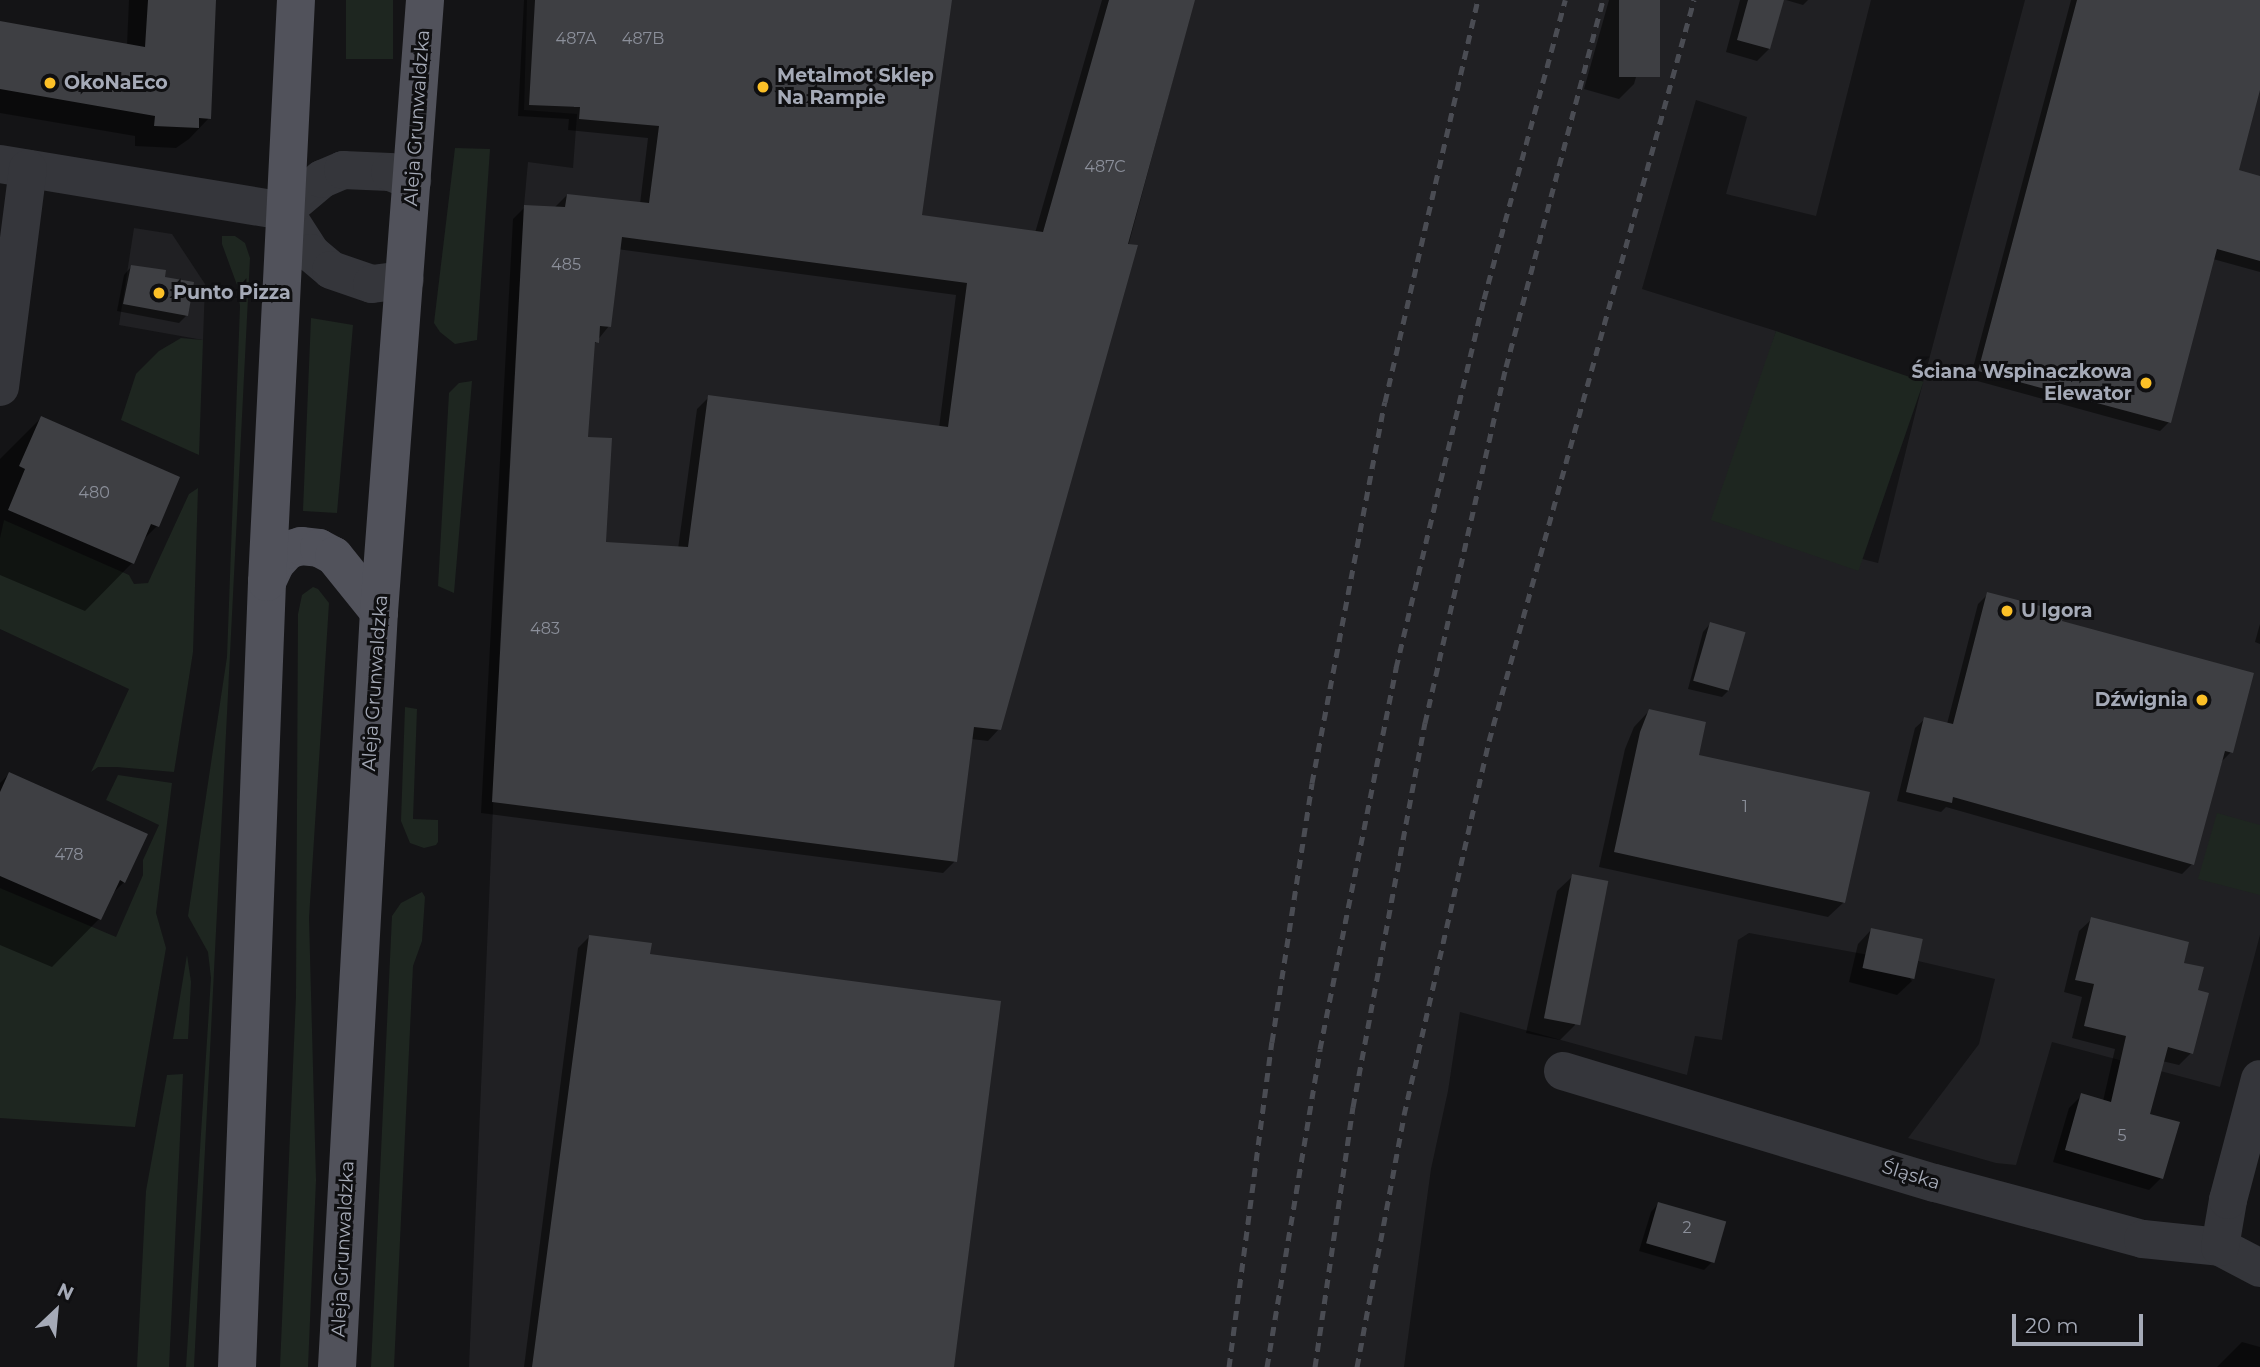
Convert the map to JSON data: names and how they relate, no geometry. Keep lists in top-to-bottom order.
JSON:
{
  "streets": {
    "main road": ["Aleja Grunwaldzka"],
    "street": ["Śląska"]
  },
  "places": [
    "OkoNaEco",
    "Metalmot Sklep Na Rampie",
    "Punto Pizza",
    "Ściana Wspinaczkowa Elewator",
    "U Igora",
    "Dźwignia"
  ],
  "house_numbers": [
    "487A",
    "487B",
    "487C",
    "485",
    "480",
    "483",
    "1",
    "478",
    "5",
    "2"
  ],
  "scale_bar": "20 m",
  "north": "top right"
}
